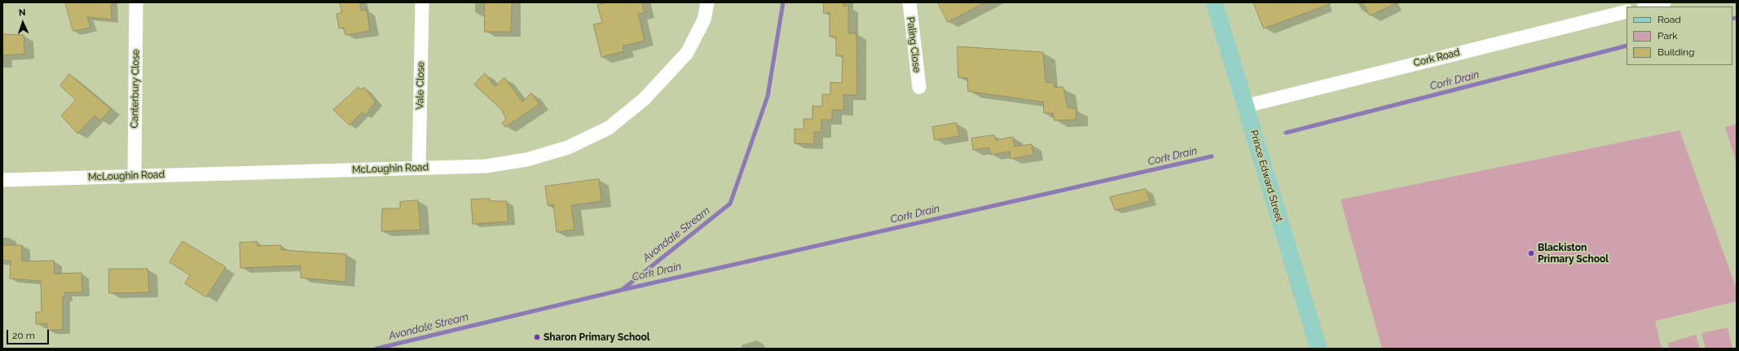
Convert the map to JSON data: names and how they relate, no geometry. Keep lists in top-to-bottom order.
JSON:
{
  "streets": {
    "main road": ["Prince Edward Street"],
    "street": [
      "Paling Close",
      "Cork Road",
      "Vale Close",
      "Canterbury Close",
      "McLoughin Road"
    ]
  },
  "crossings": [
    ["Cork Road", "Prince Edward Street"],
    ["Vale Close", "McLoughin Road"],
    ["Canterbury Close", "McLoughin Road"]
  ],
  "water": ["Cork Drain", "Avondale Stream"],
  "places": ["Blackiston Primary School", "Sharon Primary School"],
  "legend": ["Road", "Park", "Building"],
  "scale_bar": "20 m",
  "north": "top"
}
